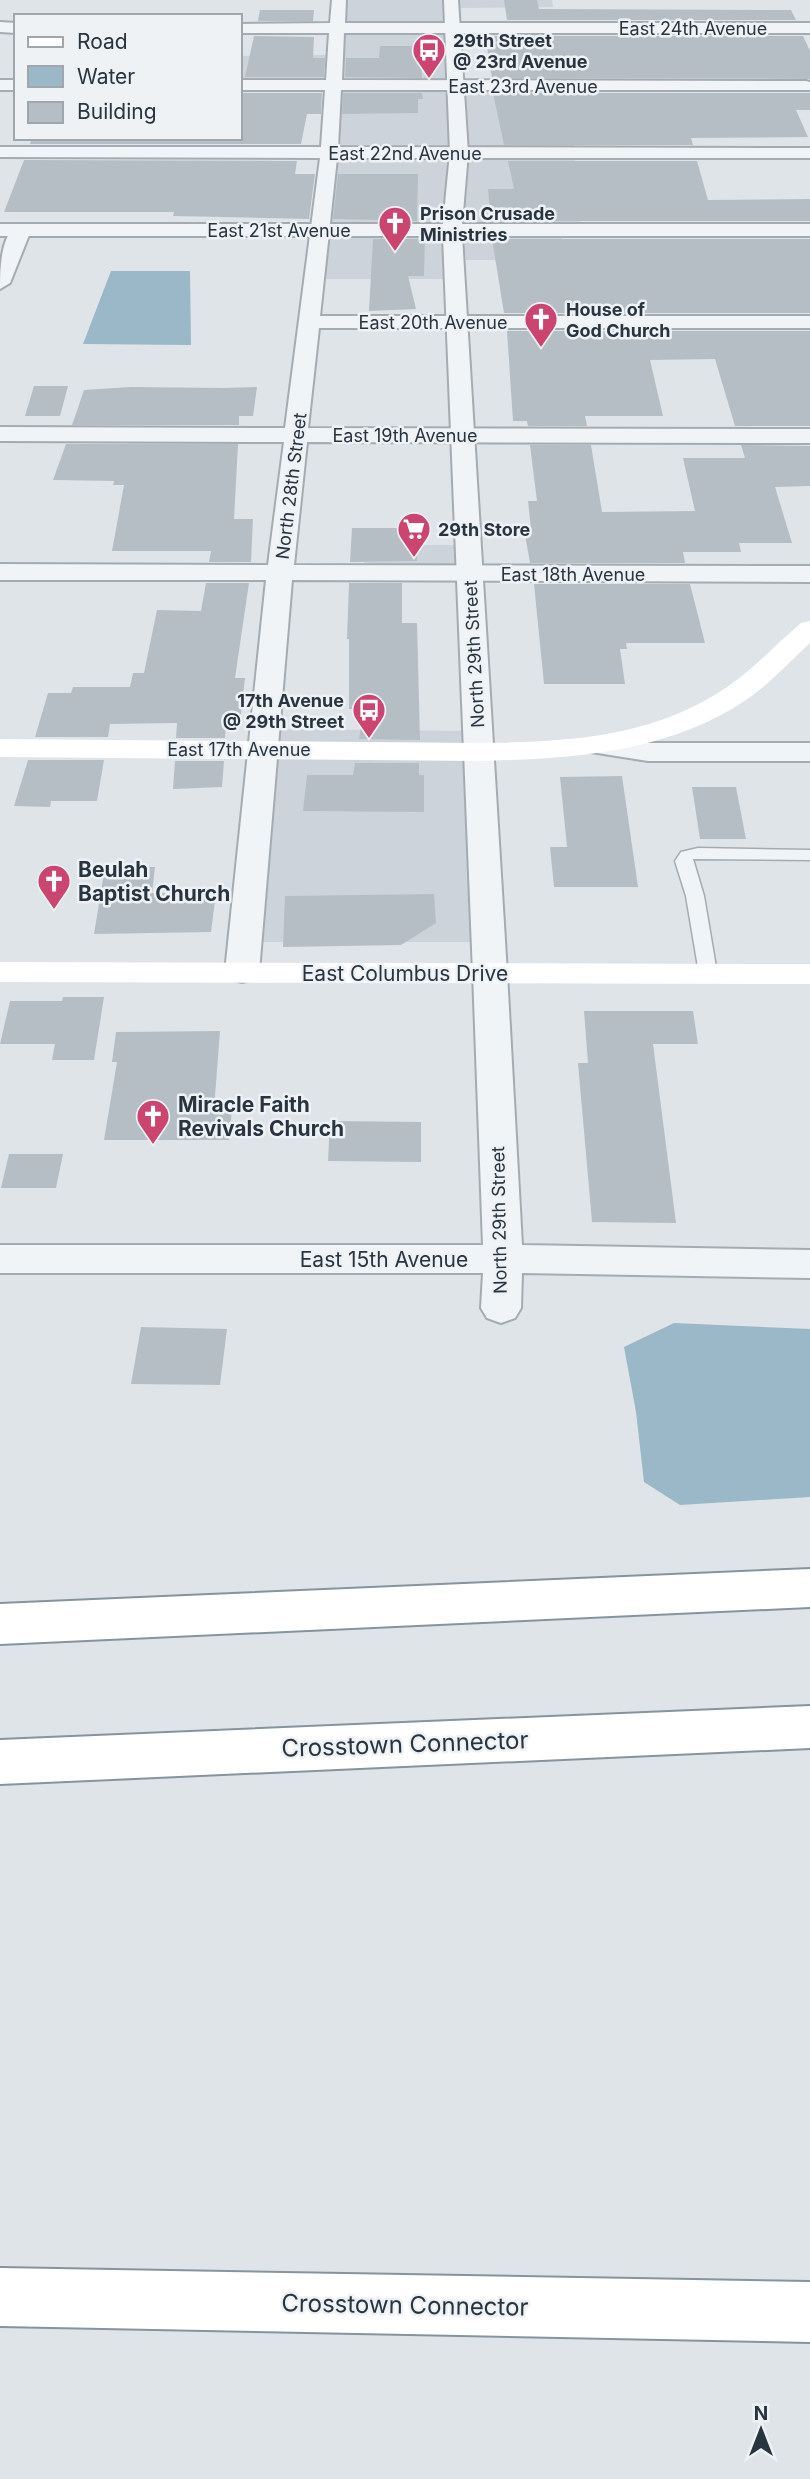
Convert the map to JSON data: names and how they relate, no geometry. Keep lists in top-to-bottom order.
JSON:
{
  "streets": {
    "main road": ["East 17th Avenue", "East Columbus Drive", "Crosstown Connector"],
    "street": [
      "East 24th Avenue",
      "East 23rd Avenue",
      "East 22nd Avenue",
      "East 21st Avenue",
      "East 20th Avenue",
      "East 19th Avenue",
      "North 28th Street",
      "East 18th Avenue",
      "North 29th Street",
      "East 15th Avenue"
    ]
  },
  "crossings": [
    ["East 24th Avenue", "North 28th Street"],
    ["East 24th Avenue", "North 29th Street"],
    ["East 23rd Avenue", "North 28th Street"],
    ["East 23rd Avenue", "North 29th Street"],
    ["East 22nd Avenue", "North 28th Street"],
    ["East 22nd Avenue", "North 29th Street"],
    ["East 21st Avenue", "North 28th Street"],
    ["East 21st Avenue", "North 29th Street"],
    ["East 20th Avenue", "North 28th Street"],
    ["East 20th Avenue", "North 29th Street"],
    ["East 19th Avenue", "North 28th Street"],
    ["East 19th Avenue", "North 29th Street"],
    ["North 28th Street", "East 18th Avenue"],
    ["North 28th Street", "East 17th Avenue"],
    ["North 28th Street", "East Columbus Drive"],
    ["East 18th Avenue", "North 29th Street"],
    ["North 29th Street", "East 17th Avenue"],
    ["North 29th Street", "East Columbus Drive"],
    ["North 29th Street", "East 15th Avenue"]
  ],
  "places": {
    "bus stop": ["29th Street @ 23rd Avenue", "17th Avenue @ 29th Street"],
    "church": [
      "Prison Crusade Ministries",
      "House of God Church",
      "Beulah Baptist Church",
      "Miracle Faith Revivals Church"
    ],
    "supermarket": ["29th Store"]
  },
  "legend": ["Road", "Water", "Building"],
  "north": "top"
}
